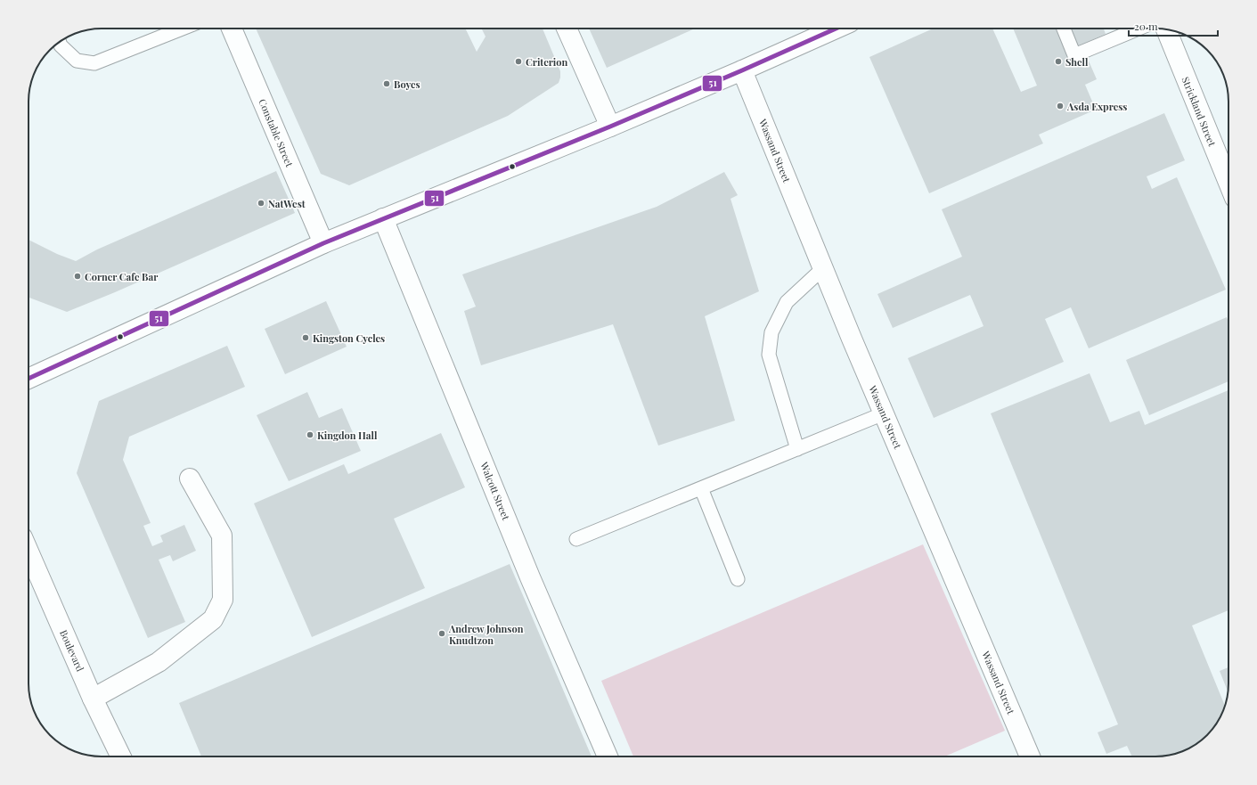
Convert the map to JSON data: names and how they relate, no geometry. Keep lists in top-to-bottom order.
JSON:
{
  "streets": {
    "street": [
      "Strickland Street",
      "Constable Street",
      "Wassand Street",
      "Walcott Street",
      "Boulevard"
    ]
  },
  "places": [
    "Criterion",
    "Shell",
    "Boyes",
    "Asda Express",
    "NatWest",
    "Corner Cafe Bar",
    "Kingston Cycles",
    "Kingdon Hall",
    "Andrew Johnson Knudtzon"
  ],
  "lines": ["transit line 51"],
  "scale_bar": "20 m"
}
